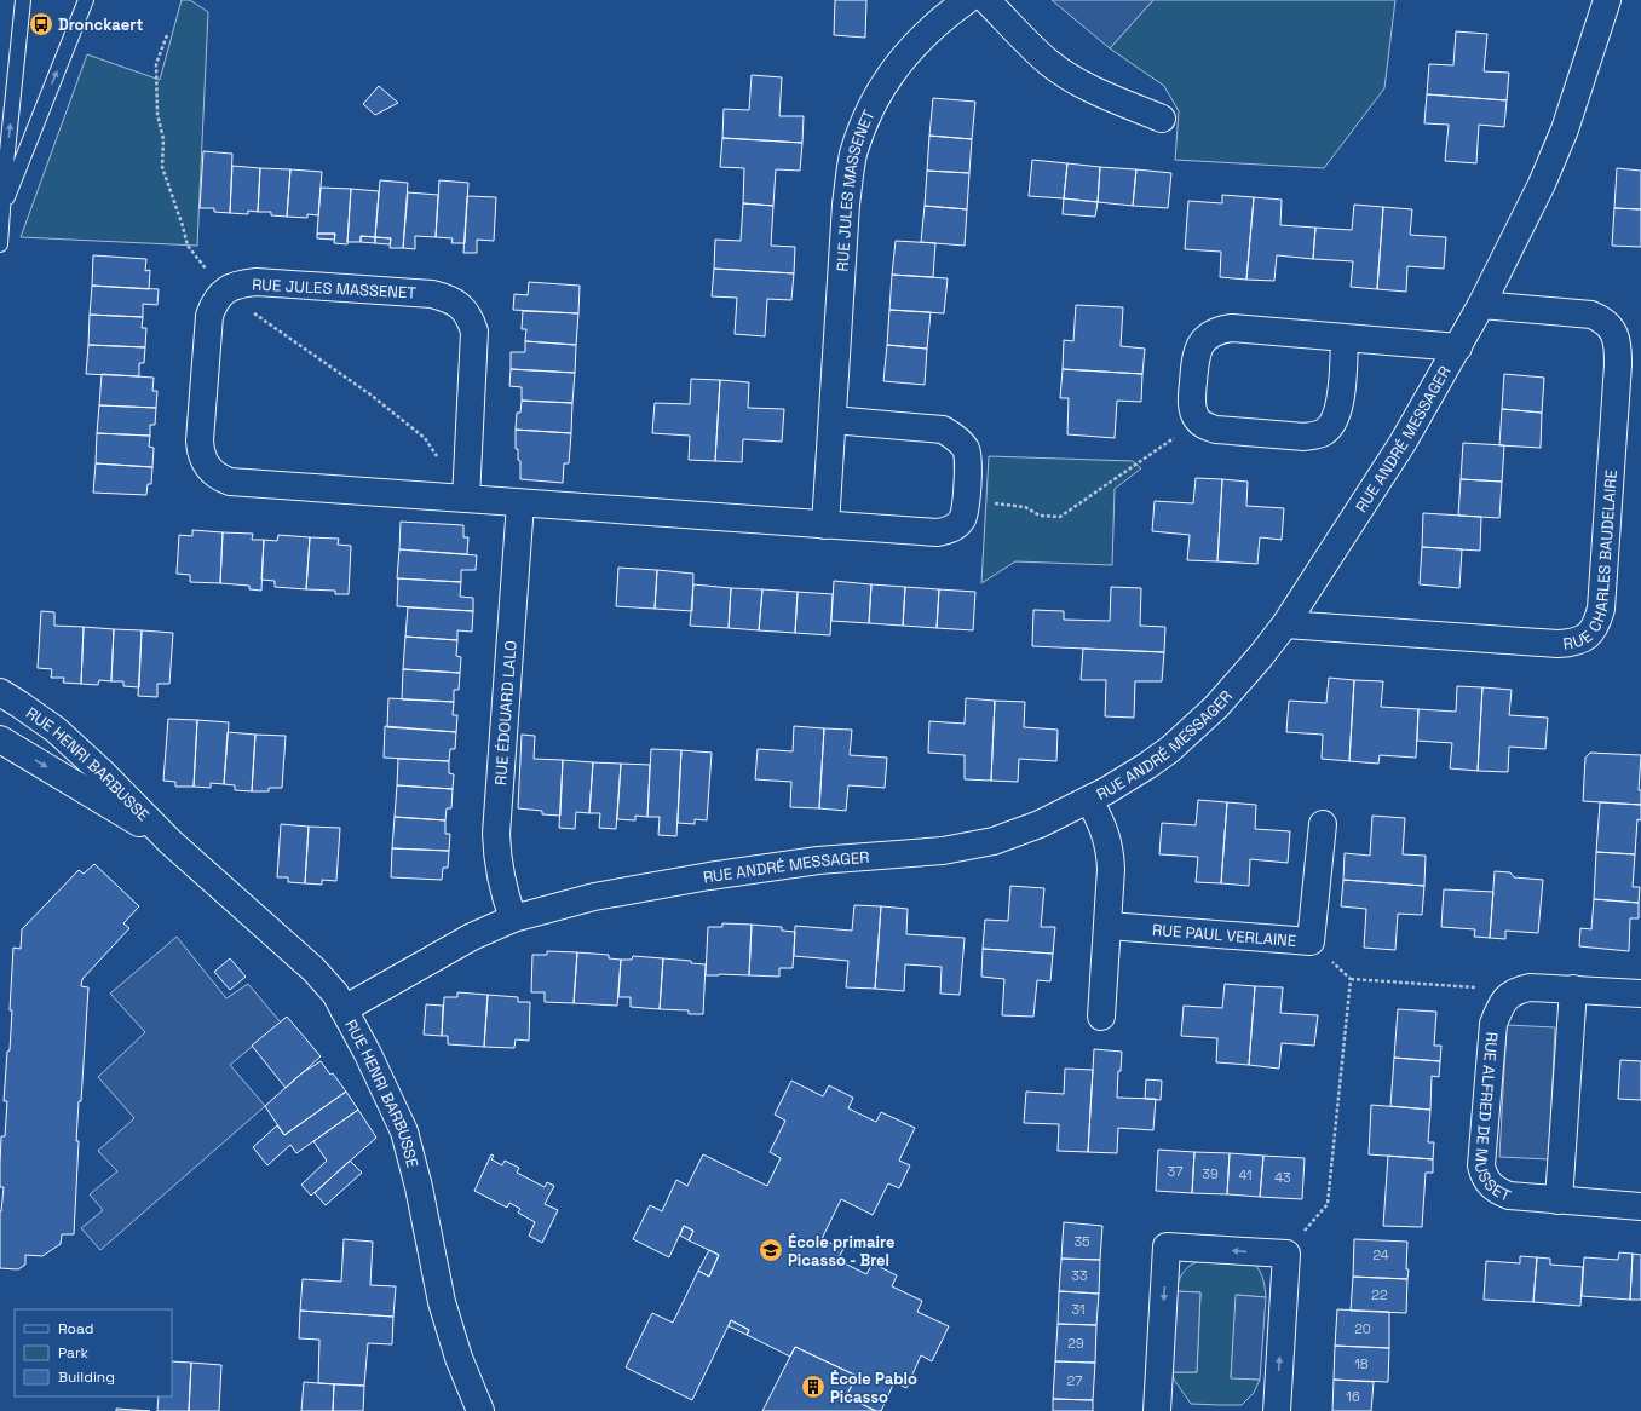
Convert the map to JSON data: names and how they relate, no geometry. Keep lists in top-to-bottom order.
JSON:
{
  "streets": {
    "street": [
      "RUE JULES MASSENET",
      "RUE ANDRÉ MESSAGER",
      "RUE CHARLES BAUDELAIRE",
      "RUE ÉDOUARD LALO",
      "RUE HENRI BARBUSSE",
      "RUE PAUL VERLAINE",
      "RUE ALFRED DE MUSSET"
    ]
  },
  "crossings": [
    ["RUE ANDRÉ MESSAGER", "RUE CHARLES BAUDELAIRE"],
    ["RUE ANDRÉ MESSAGER", "RUE ÉDOUARD LALO"],
    ["RUE ANDRÉ MESSAGER", "RUE HENRI BARBUSSE"]
  ],
  "places": {
    "bus stop": ["Dronckaert"],
    "school or university": ["École primaire Picasso - Brel"],
    "building": ["École Pablo Picasso"]
  },
  "house_numbers": [
    "37",
    "39",
    "41",
    "43",
    "35",
    "24",
    "33",
    "22",
    "31",
    "20",
    "29",
    "18",
    "27",
    "16"
  ],
  "legend": ["Road", "Park", "Building"]
}
